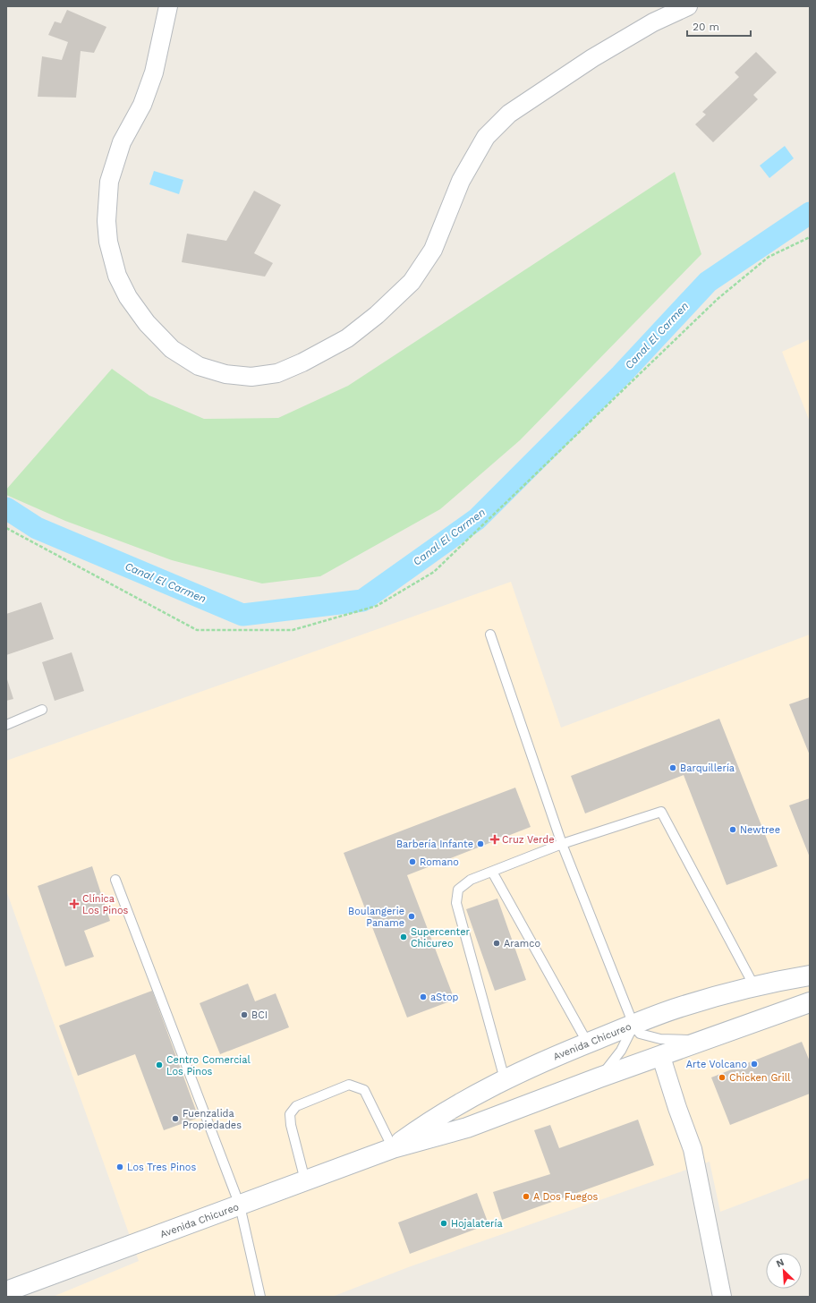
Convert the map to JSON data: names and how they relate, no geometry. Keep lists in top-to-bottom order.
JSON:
{
  "streets": {
    "main road": ["Avenida Chicureo"]
  },
  "water": ["Canal El Carmen"],
  "places": {
    "other": [
      "Barquillería",
      "Newtree",
      "Barbería Infante",
      "Romano",
      "Boulangerie Paname",
      "Supercenter Chicureo",
      "Aramco",
      "aStop",
      "BCI",
      "Arte Volcano",
      "Centro Comercial Los Pinos",
      "Chicken Grill",
      "Fuenzalida Propiedades",
      "Los Tres Pinos",
      "A Dos Fuegos",
      "Hojalatería"
    ],
    "health": ["Cruz Verde", "Clínica Los Pinos"]
  },
  "scale_bar": "20 m",
  "north": "top left"
}
